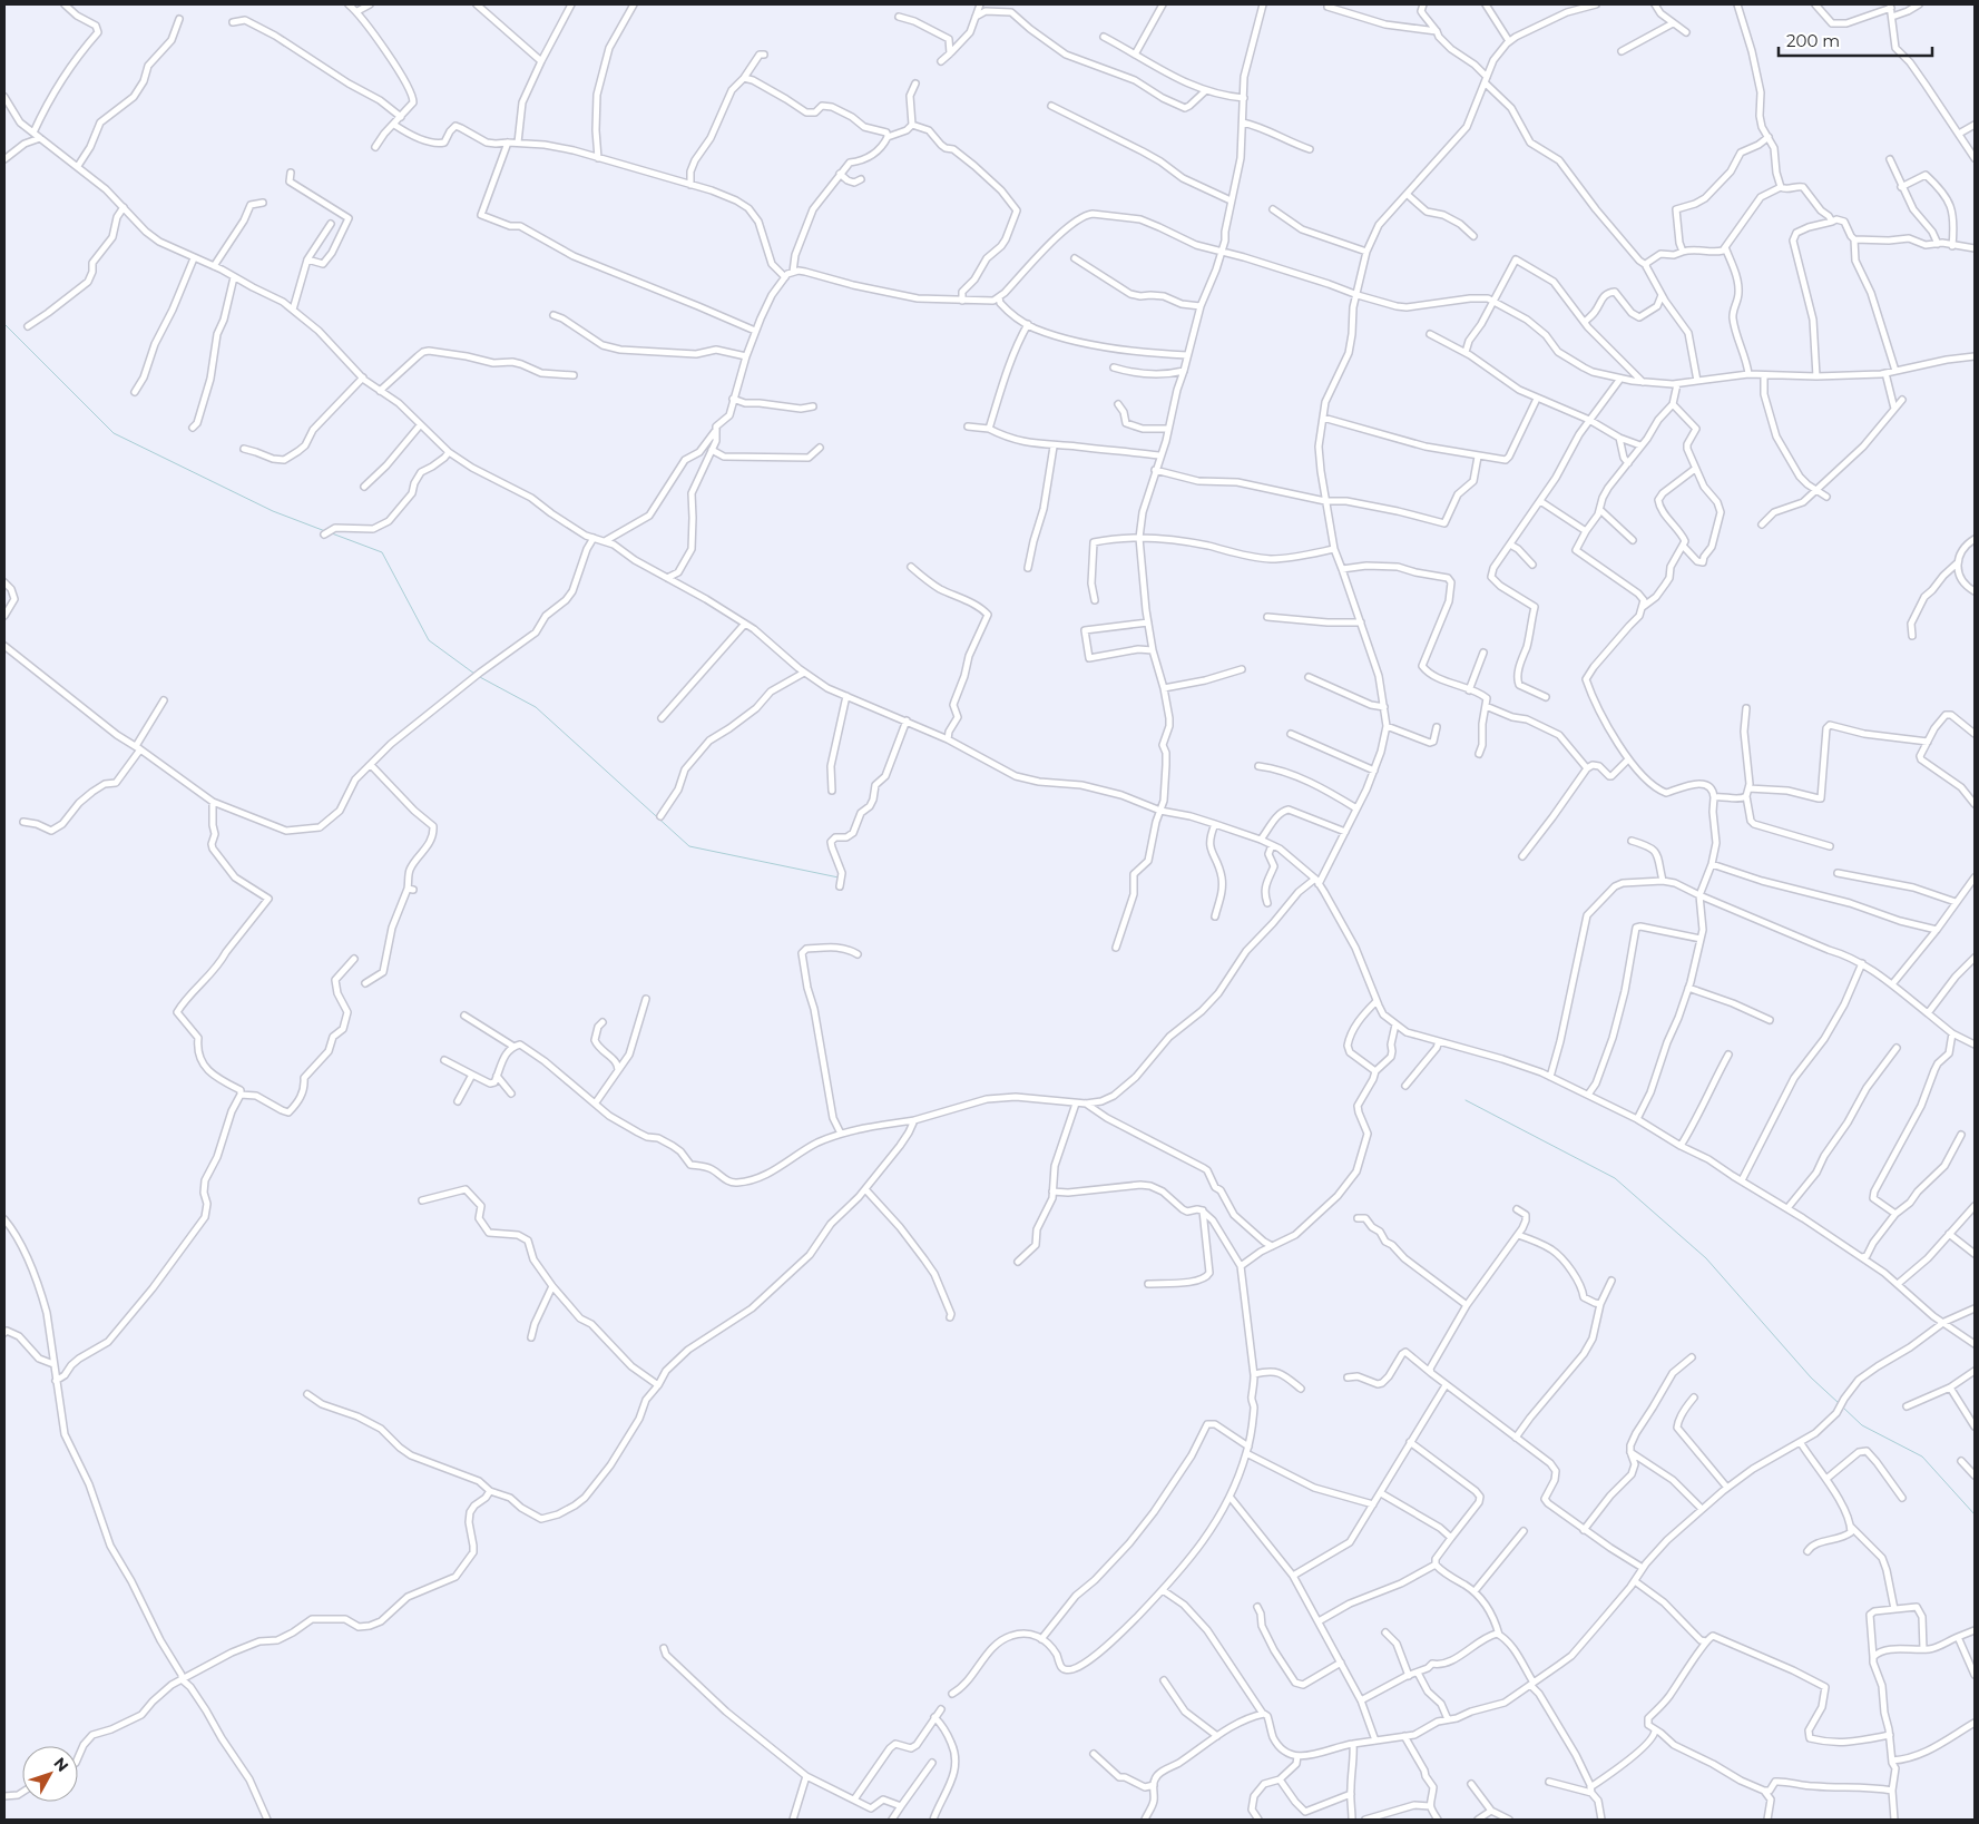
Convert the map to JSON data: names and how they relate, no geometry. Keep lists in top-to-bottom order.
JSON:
{
  "scale_bar": "200 m",
  "north": "top right"
}
